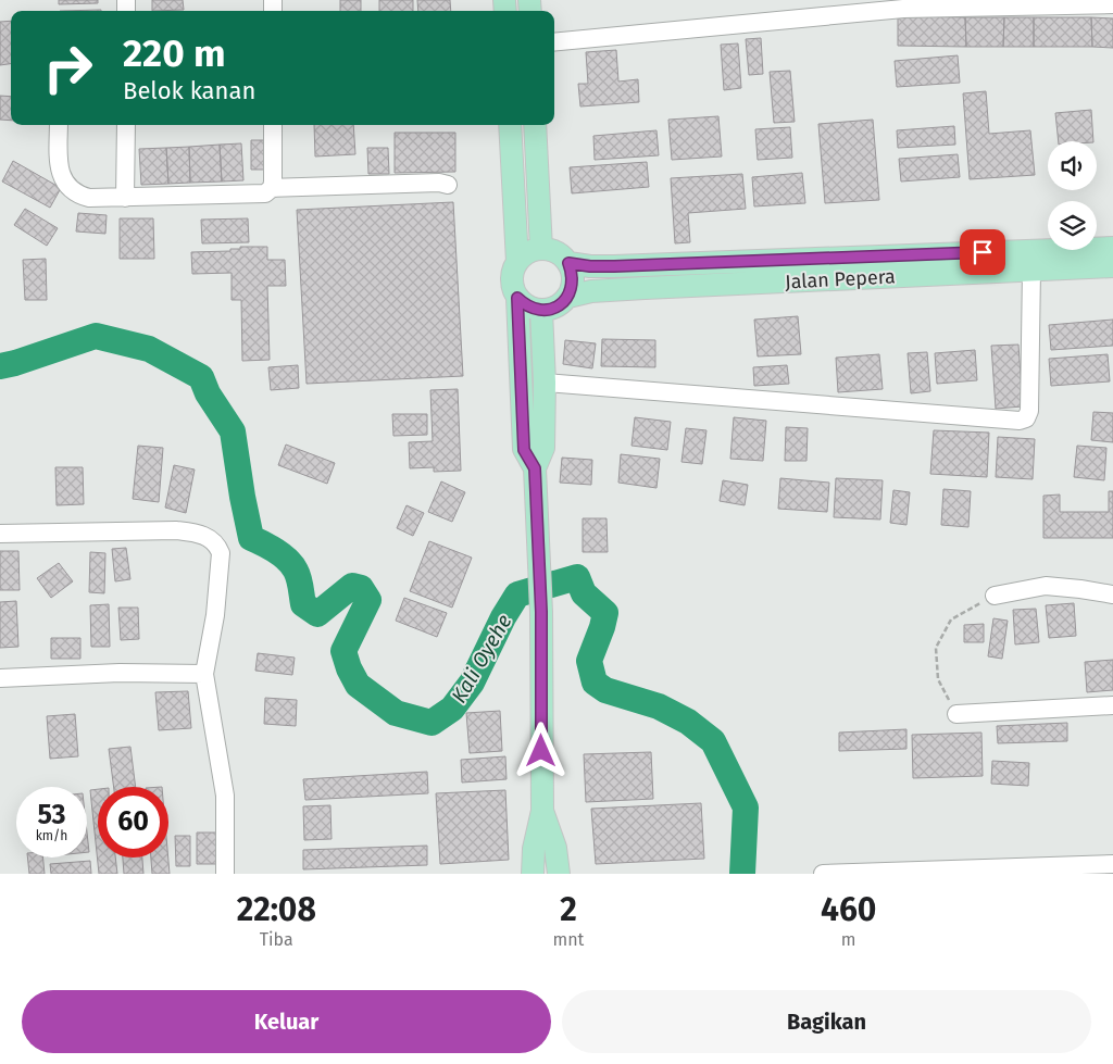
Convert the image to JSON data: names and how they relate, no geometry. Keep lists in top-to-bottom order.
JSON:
{
  "streets": {
    "main road": ["Jalan Pepera"]
  },
  "water": ["Kali Oyehe"],
  "page": {
    "turn": ["220 m", "Belok kanan"],
    "speed": "53 km/h",
    "limit": "60",
    "eta": [
      "22:08",
      "Tiba",
      "2",
      "mnt",
      "460",
      "m"
    ],
    "buttons": ["Keluar", "Bagikan"]
  }
}
